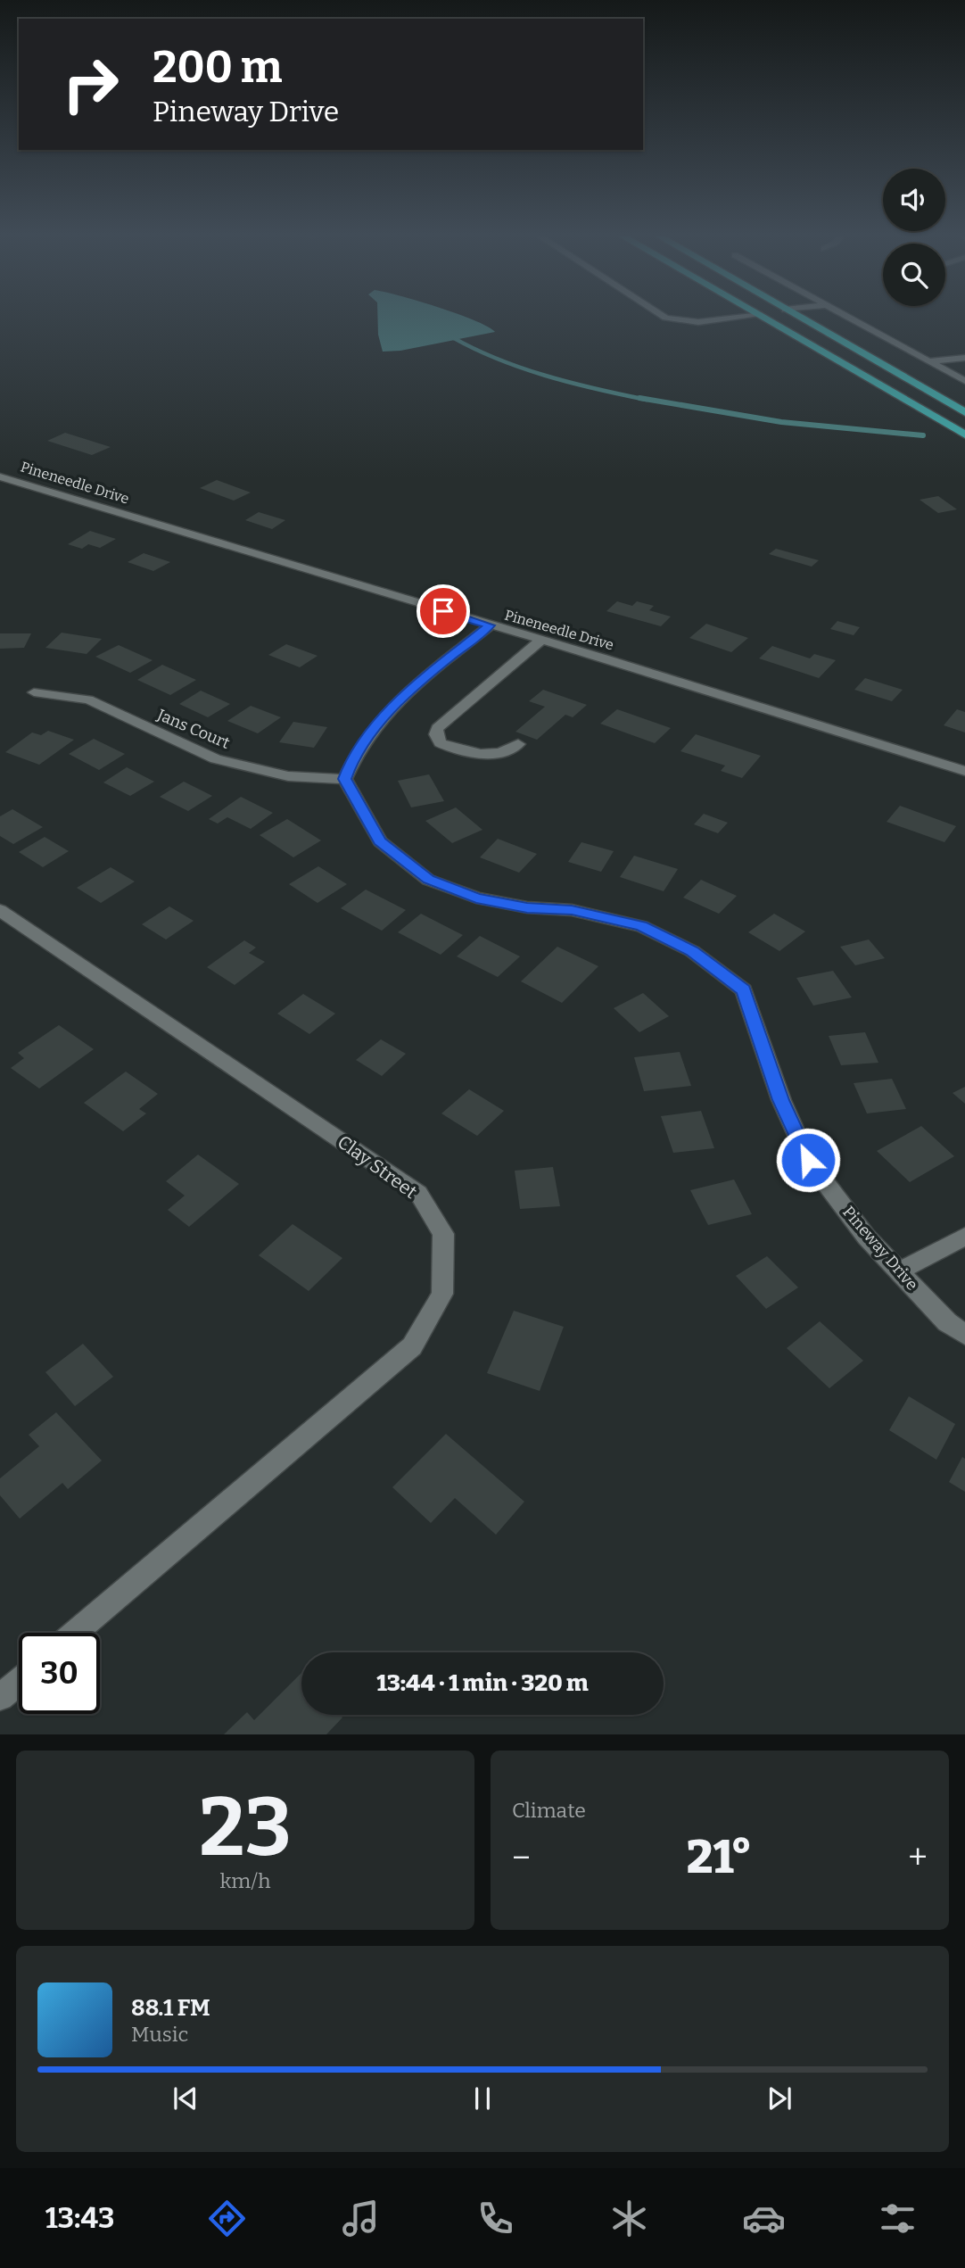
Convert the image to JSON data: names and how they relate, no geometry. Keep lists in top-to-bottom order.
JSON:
{
  "streets": {
    "street": [
      "Pineneedle Drive",
      "Jans Court",
      "Clay Street",
      "Pineway Drive"
    ]
  },
  "crossings": [
    ["Jans Court", "Pineway Drive"]
  ],
  "page": {
    "turn": ["200 m", "Pineway Drive"],
    "limit": "30",
    "trip": "13:44 · 1 min · 320 m",
    "tile": [
      ["23", "km/h"],
      "Climate"
    ],
    "heat": ["−", "21°", "+"],
    "song": ["88.1 FM", "Music"],
    "tabs": "13:43"
  }
}
